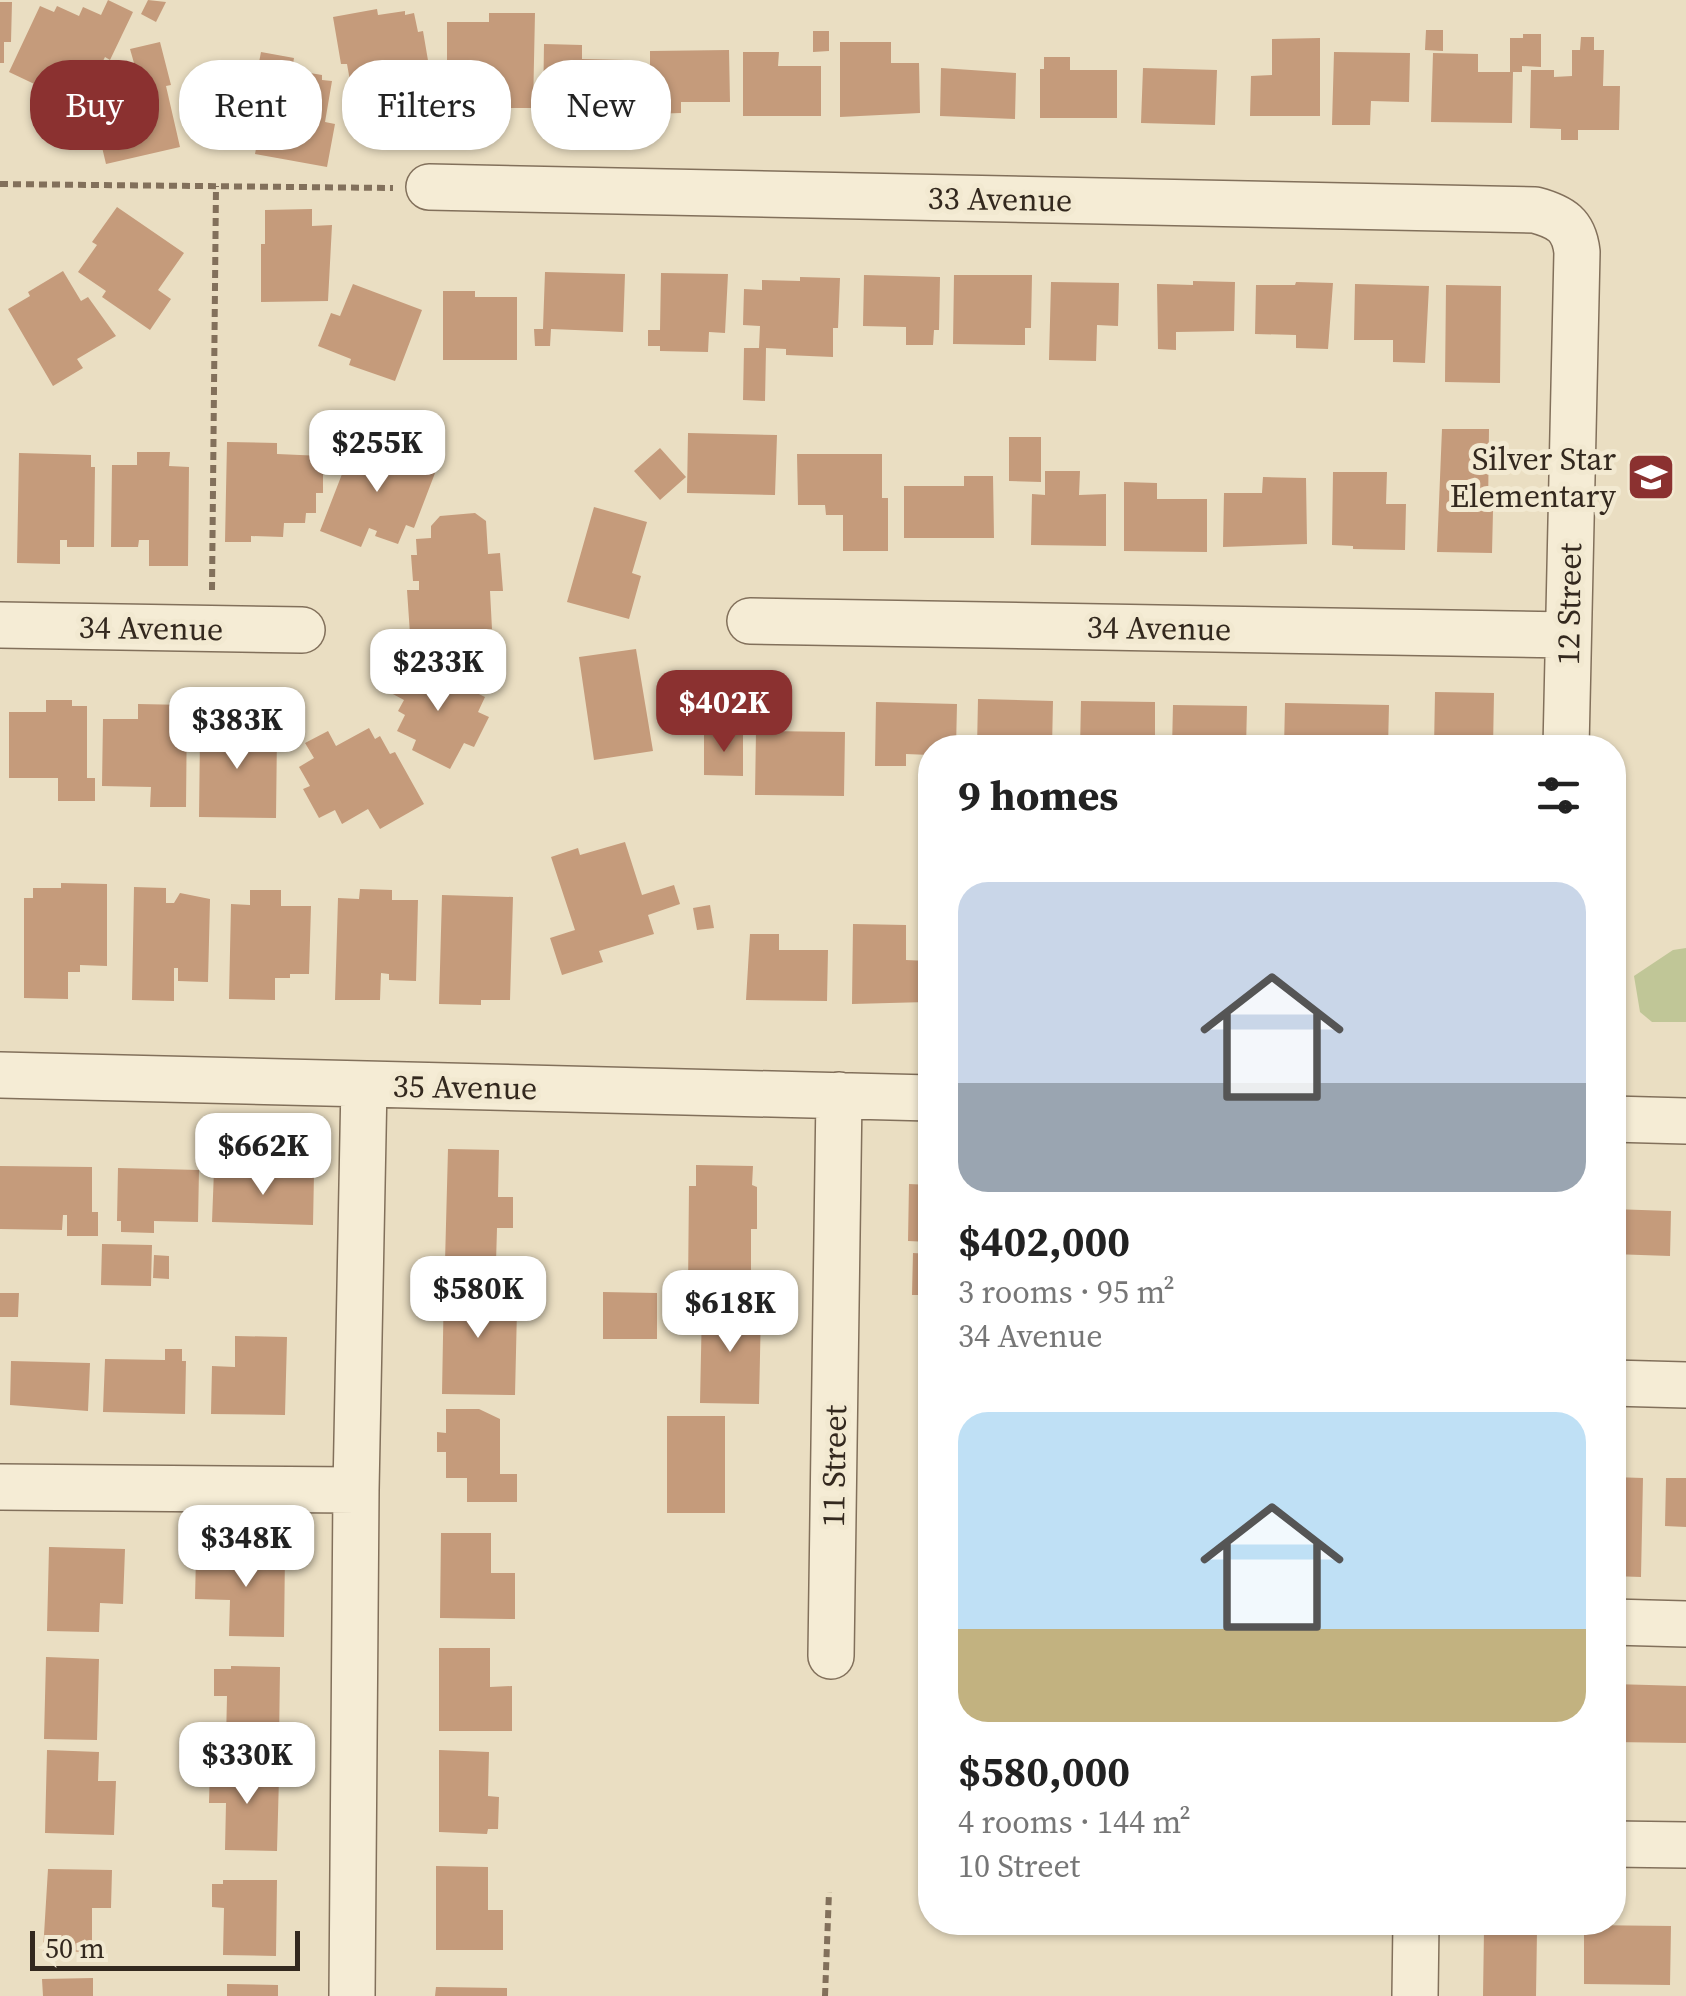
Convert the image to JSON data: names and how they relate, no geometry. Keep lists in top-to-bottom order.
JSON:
{
  "streets": {
    "street": [
      "33 Avenue",
      "12 Street",
      "34 Avenue",
      "35 Avenue",
      "11 Street"
    ]
  },
  "crossings": [
    ["33 Avenue", "12 Street"],
    ["12 Street", "34 Avenue"],
    ["35 Avenue", "11 Street"]
  ],
  "places": {
    "school or university": ["Silver Star Elementary"]
  },
  "scale_bar": "50 m",
  "page": {
    "chip": [
      "Buy",
      "Rent",
      "Filters",
      "New"
    ],
    "price": [
      "$255K",
      "$233K",
      "$402K",
      "$383K",
      "$662K",
      "$580K",
      "$618K",
      "$348K",
      "$330K"
    ],
    "heading": "9 homes",
    "list": [
      {
        "name": "$402,000",
        "note": "3 rooms · 95 m² · 34 Avenue"
      },
      {
        "name": "$580,000",
        "note": "4 rooms · 144 m² · 10 Street"
      }
    ],
    "scale": "50 m"
  }
}
